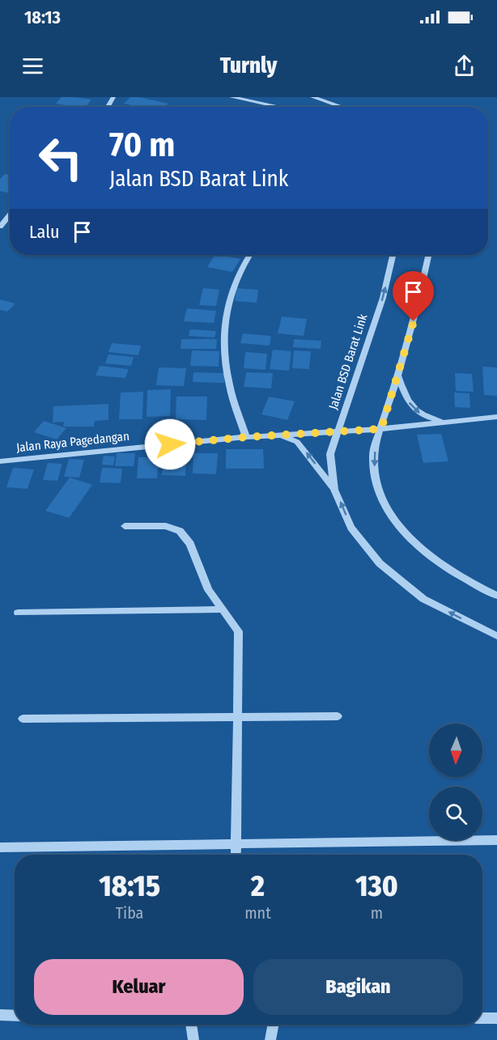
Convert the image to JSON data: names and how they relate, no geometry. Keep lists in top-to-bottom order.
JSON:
{
  "streets": {
    "street": ["Jalan BSD Barat Link", "Jalan Raya Pagedangan"]
  },
  "crossings": [
    ["Jalan BSD Barat Link", "Jalan Raya Pagedangan"]
  ],
  "one_way": ["Jalan BSD Barat Link"],
  "north": "bottom",
  "page": {
    "status": "18:13",
    "header": "Turnly",
    "turn": ["70 m", "Jalan BSD Barat Link"],
    "then": "Lalu",
    "eta": [
      "18:15",
      "Tiba",
      "2",
      "mnt",
      "130",
      "m"
    ],
    "buttons": ["Keluar", "Bagikan"]
  }
}
